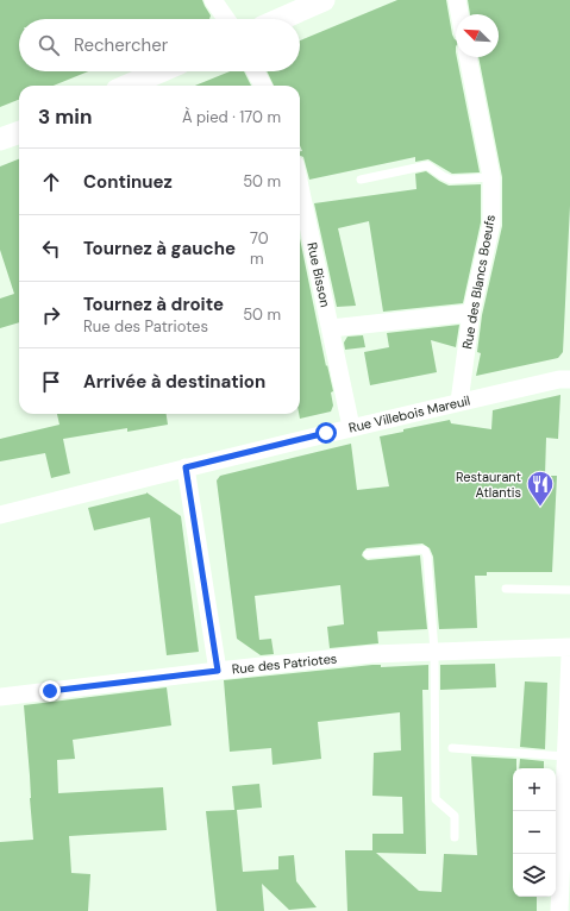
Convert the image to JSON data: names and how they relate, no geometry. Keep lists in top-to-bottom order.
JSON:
{
  "streets": {
    "street": [
      "Rue Bisson",
      "Rue des Blancs Boeufs",
      "Rue Villebois Mareuil",
      "Rue des Patriotes"
    ]
  },
  "crossings": [
    ["Rue Bisson", "Rue Villebois Mareuil"],
    ["Rue des Blancs Boeufs", "Rue Villebois Mareuil"]
  ],
  "places": {
    "restaurant": ["Restaurant Atlantis"]
  },
  "north": "top left",
  "page": {
    "search": "Rechercher",
    "heading": ["3 min", "À pied · 170 m"],
    "list": [
      ["Continuez", "50 m"],
      ["Tournez à gauche", "70 m"],
      ["Tournez à droite", "Rue des Patriotes", "50 m"],
      "Arrivée à destination"
    ],
    "map_buttons": ["+", "−"]
  }
}
